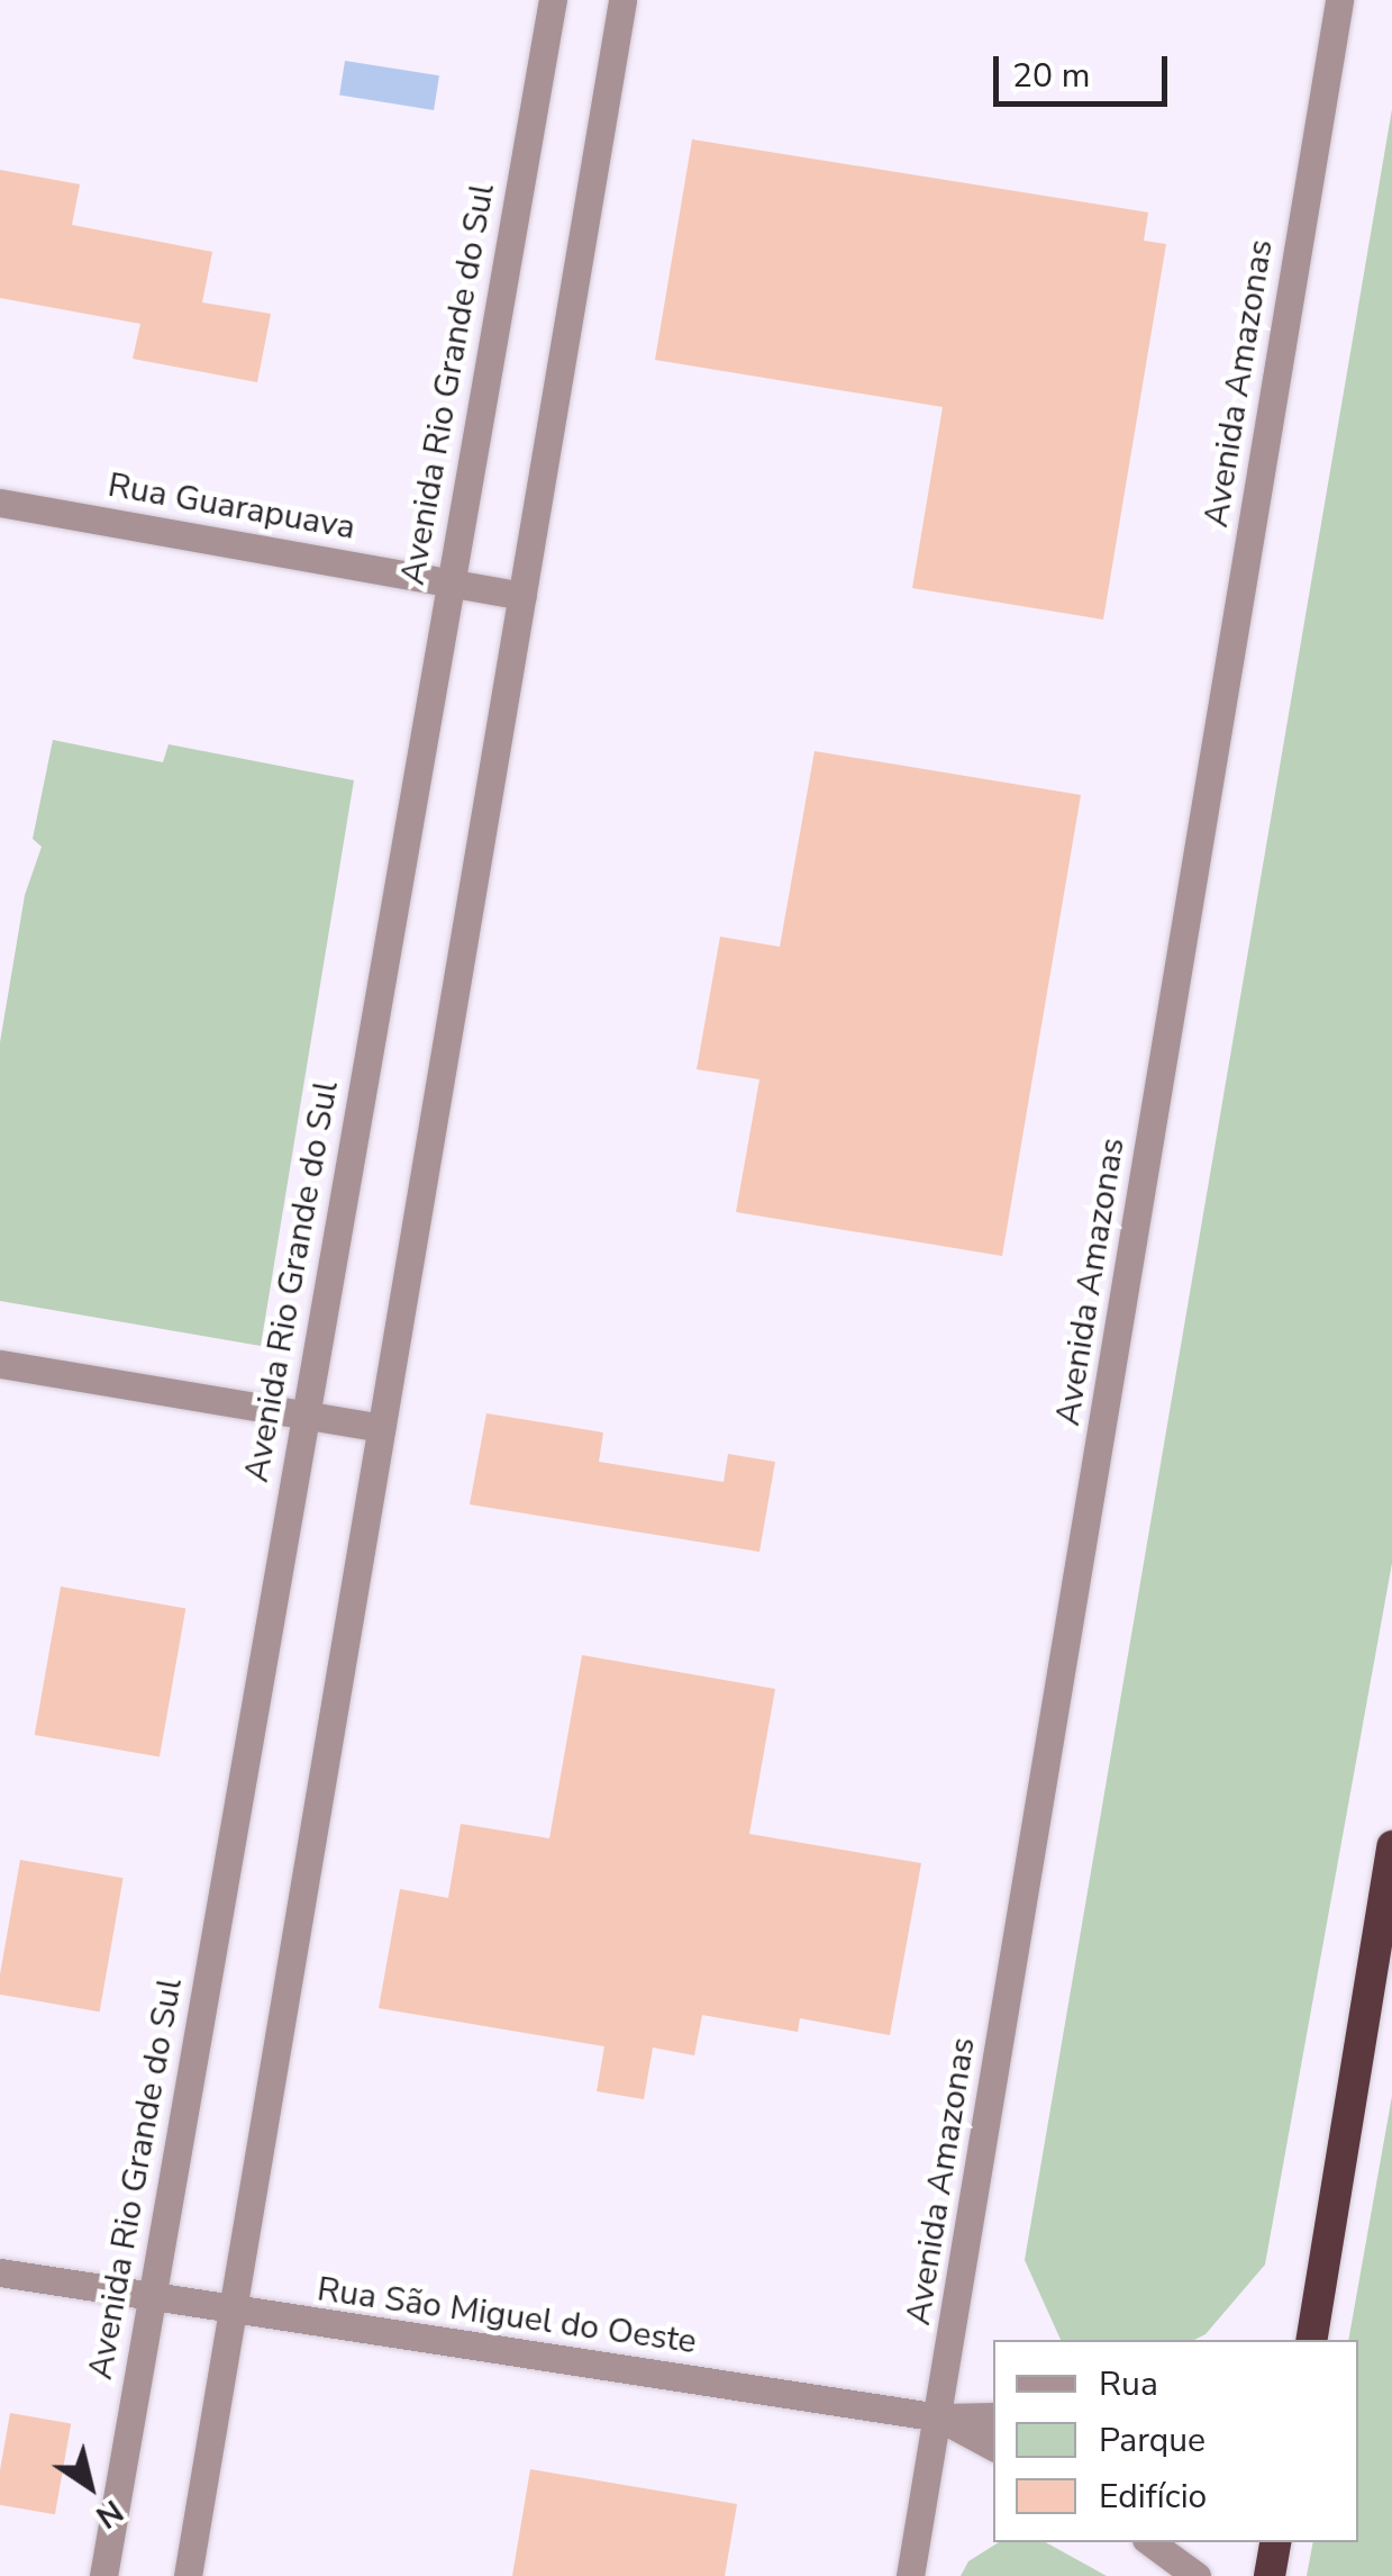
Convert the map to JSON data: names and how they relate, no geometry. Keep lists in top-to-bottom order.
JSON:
{
  "streets": {
    "street": [
      "Avenida Amazonas",
      "Avenida Rio Grande do Sul",
      "Rua Guarapuava",
      "Rua São Miguel do Oeste"
    ]
  },
  "crossings": [
    ["Avenida Amazonas", "Rua São Miguel do Oeste"],
    ["Avenida Rio Grande do Sul", "Rua Guarapuava"],
    ["Avenida Rio Grande do Sul", "Rua São Miguel do Oeste"]
  ],
  "legend": ["Rua", "Parque", "Edifício"],
  "scale_bar": "20 m",
  "north": "bottom right"
}
